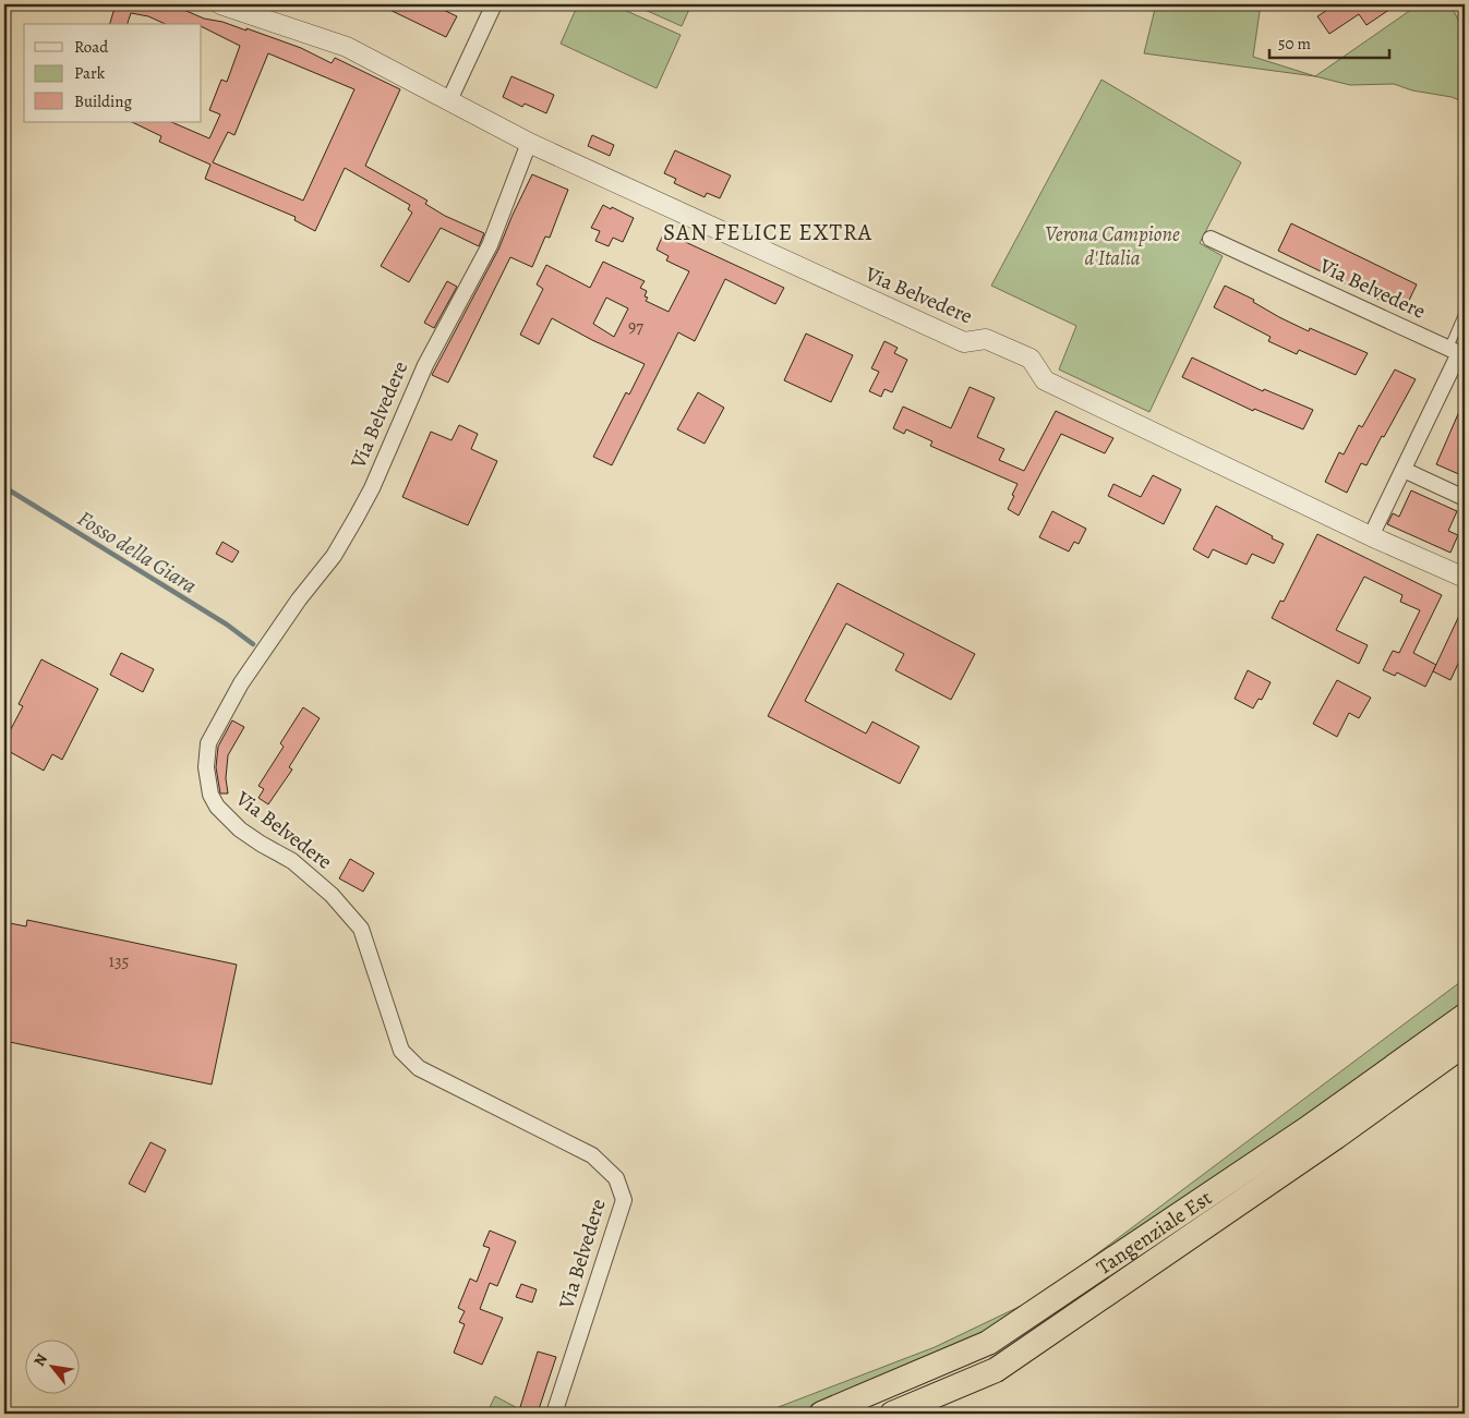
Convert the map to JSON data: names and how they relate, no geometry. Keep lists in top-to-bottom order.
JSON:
{
  "streets": {
    "highway": ["Tangenziale Est"],
    "street": ["Via Belvedere"]
  },
  "districts": ["SAN FELICE EXTRA"],
  "water": ["Fosso della Giara"],
  "parks": ["Verona Campione d'Italia"],
  "house_numbers": ["97", "135"],
  "legend": ["Road", "Park", "Building"],
  "scale_bar": "50 m",
  "north": "top left"
}
